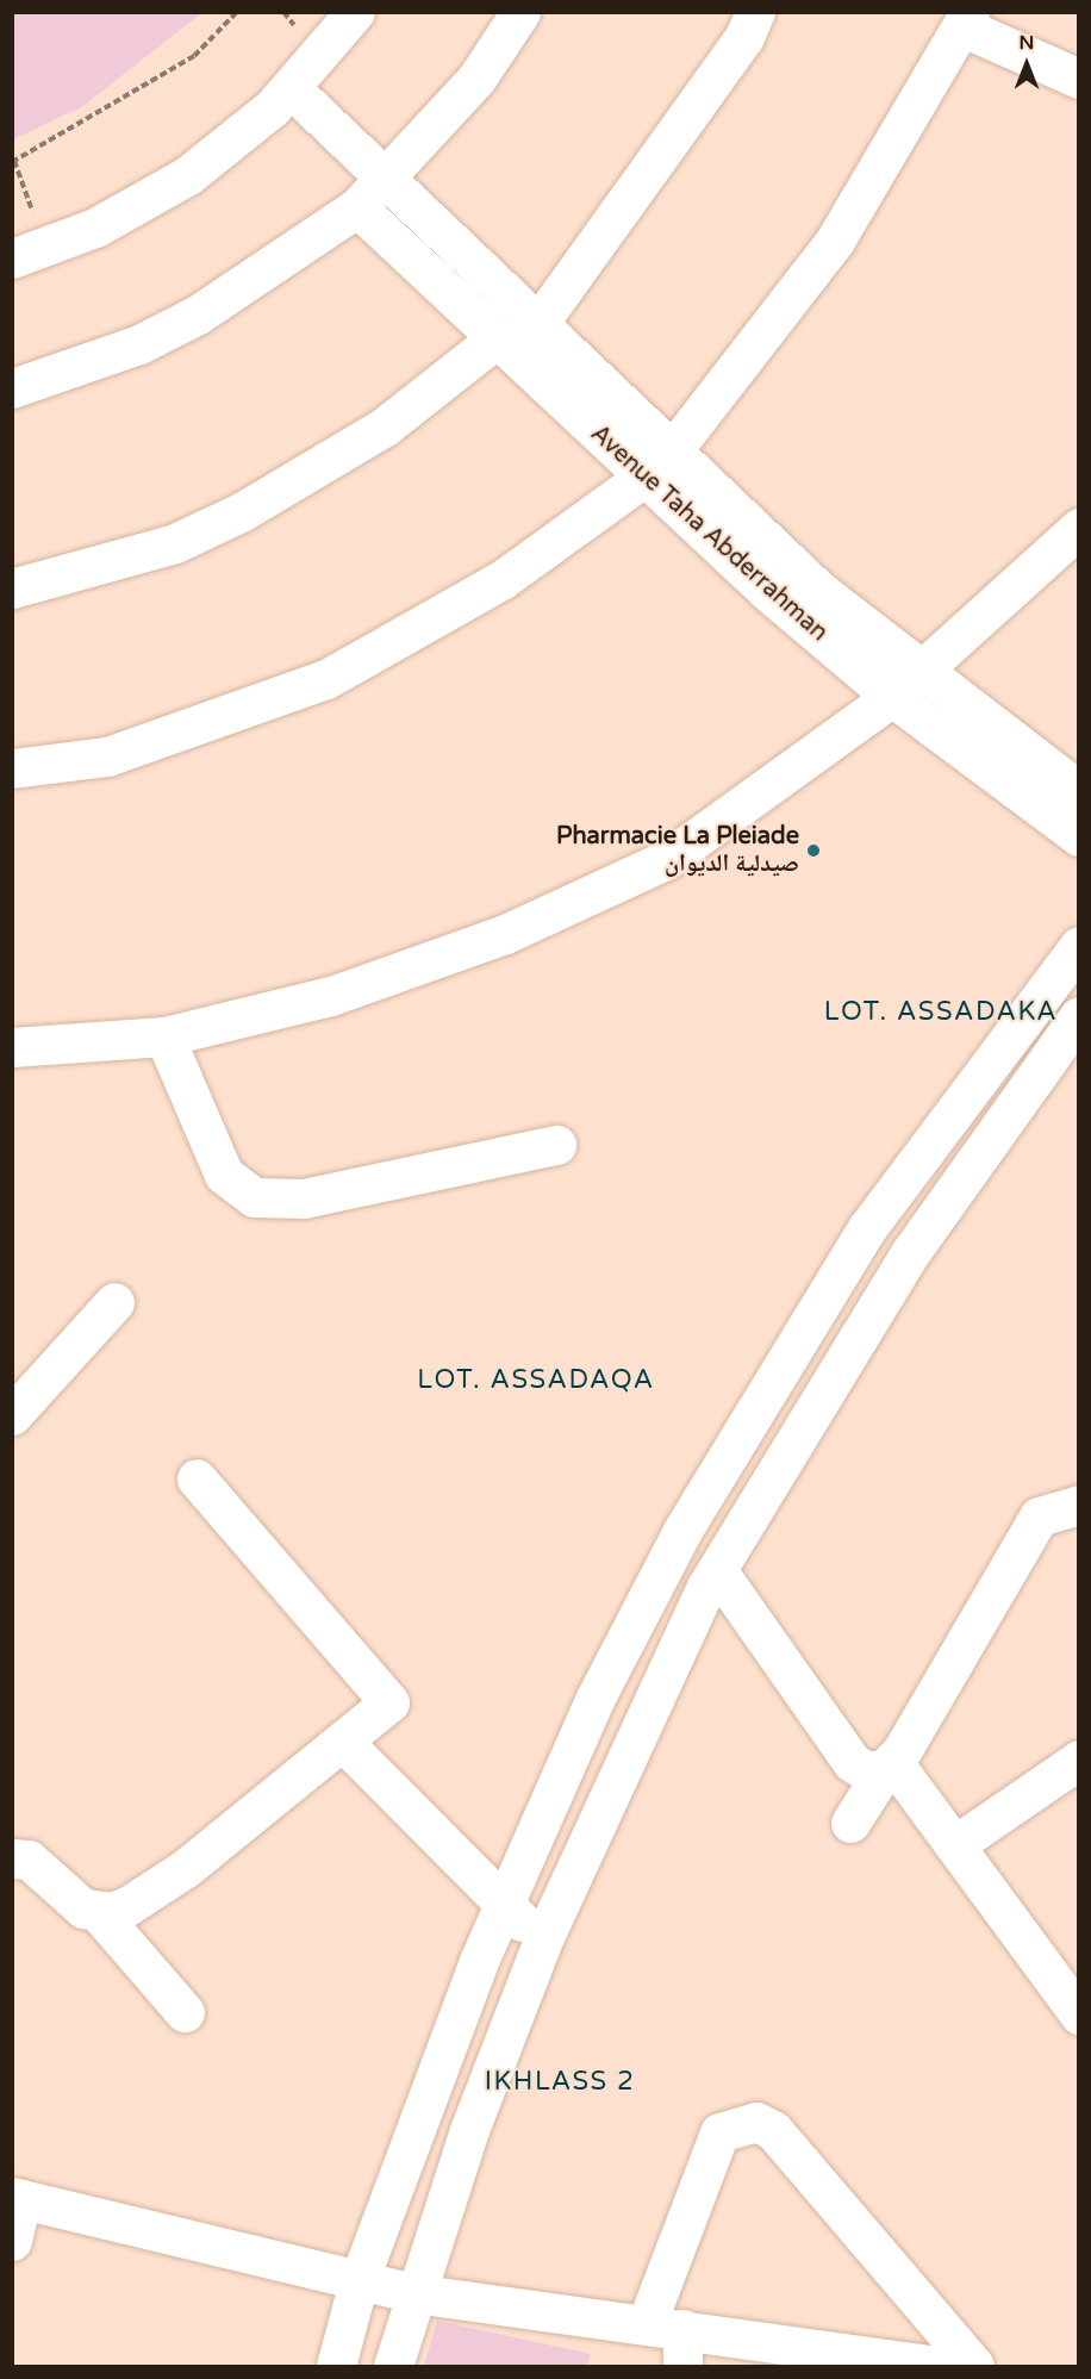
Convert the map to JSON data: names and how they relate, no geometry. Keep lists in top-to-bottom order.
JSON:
{
  "streets": {
    "street": ["Avenue Taha Abderrahman"]
  },
  "districts": ["LOT. ASSADAKA", "LOT. ASSADAQA", "IKHLASS 2"],
  "places": ["Pharmacie La Pleiade صيدلية الديوان"],
  "north": "top"
}
